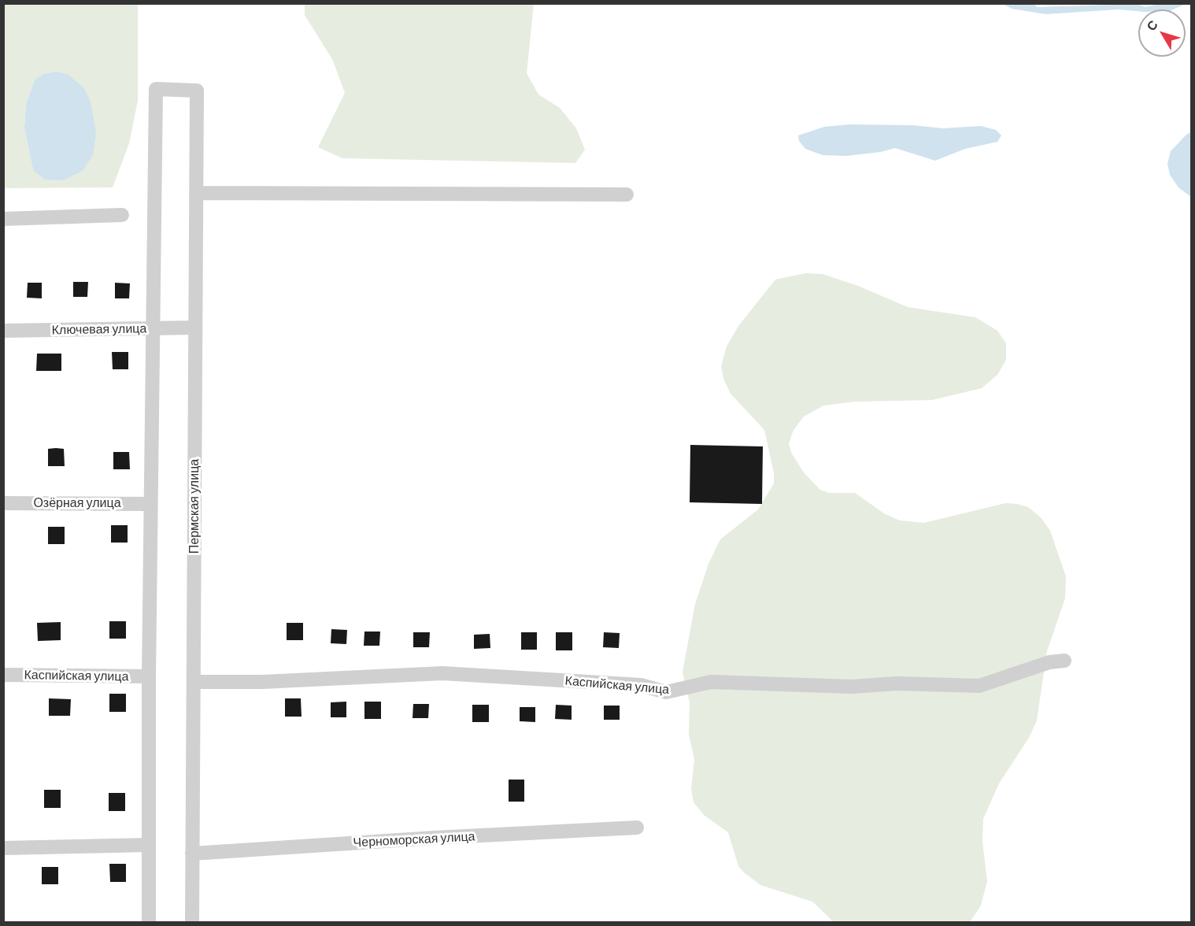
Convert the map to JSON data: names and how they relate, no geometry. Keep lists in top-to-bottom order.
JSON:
{
  "streets": {
    "street": [
      "Ключевая улица",
      "Озёрная улица",
      "Пермская улица",
      "Каспийская улица",
      "Черноморская улица"
    ]
  },
  "crossings": [
    ["Ключевая улица", "Пермская улица"],
    ["Пермская улица", "Каспийская улица"],
    ["Пермская улица", "Черноморская улица"]
  ],
  "north": "top left"
}
